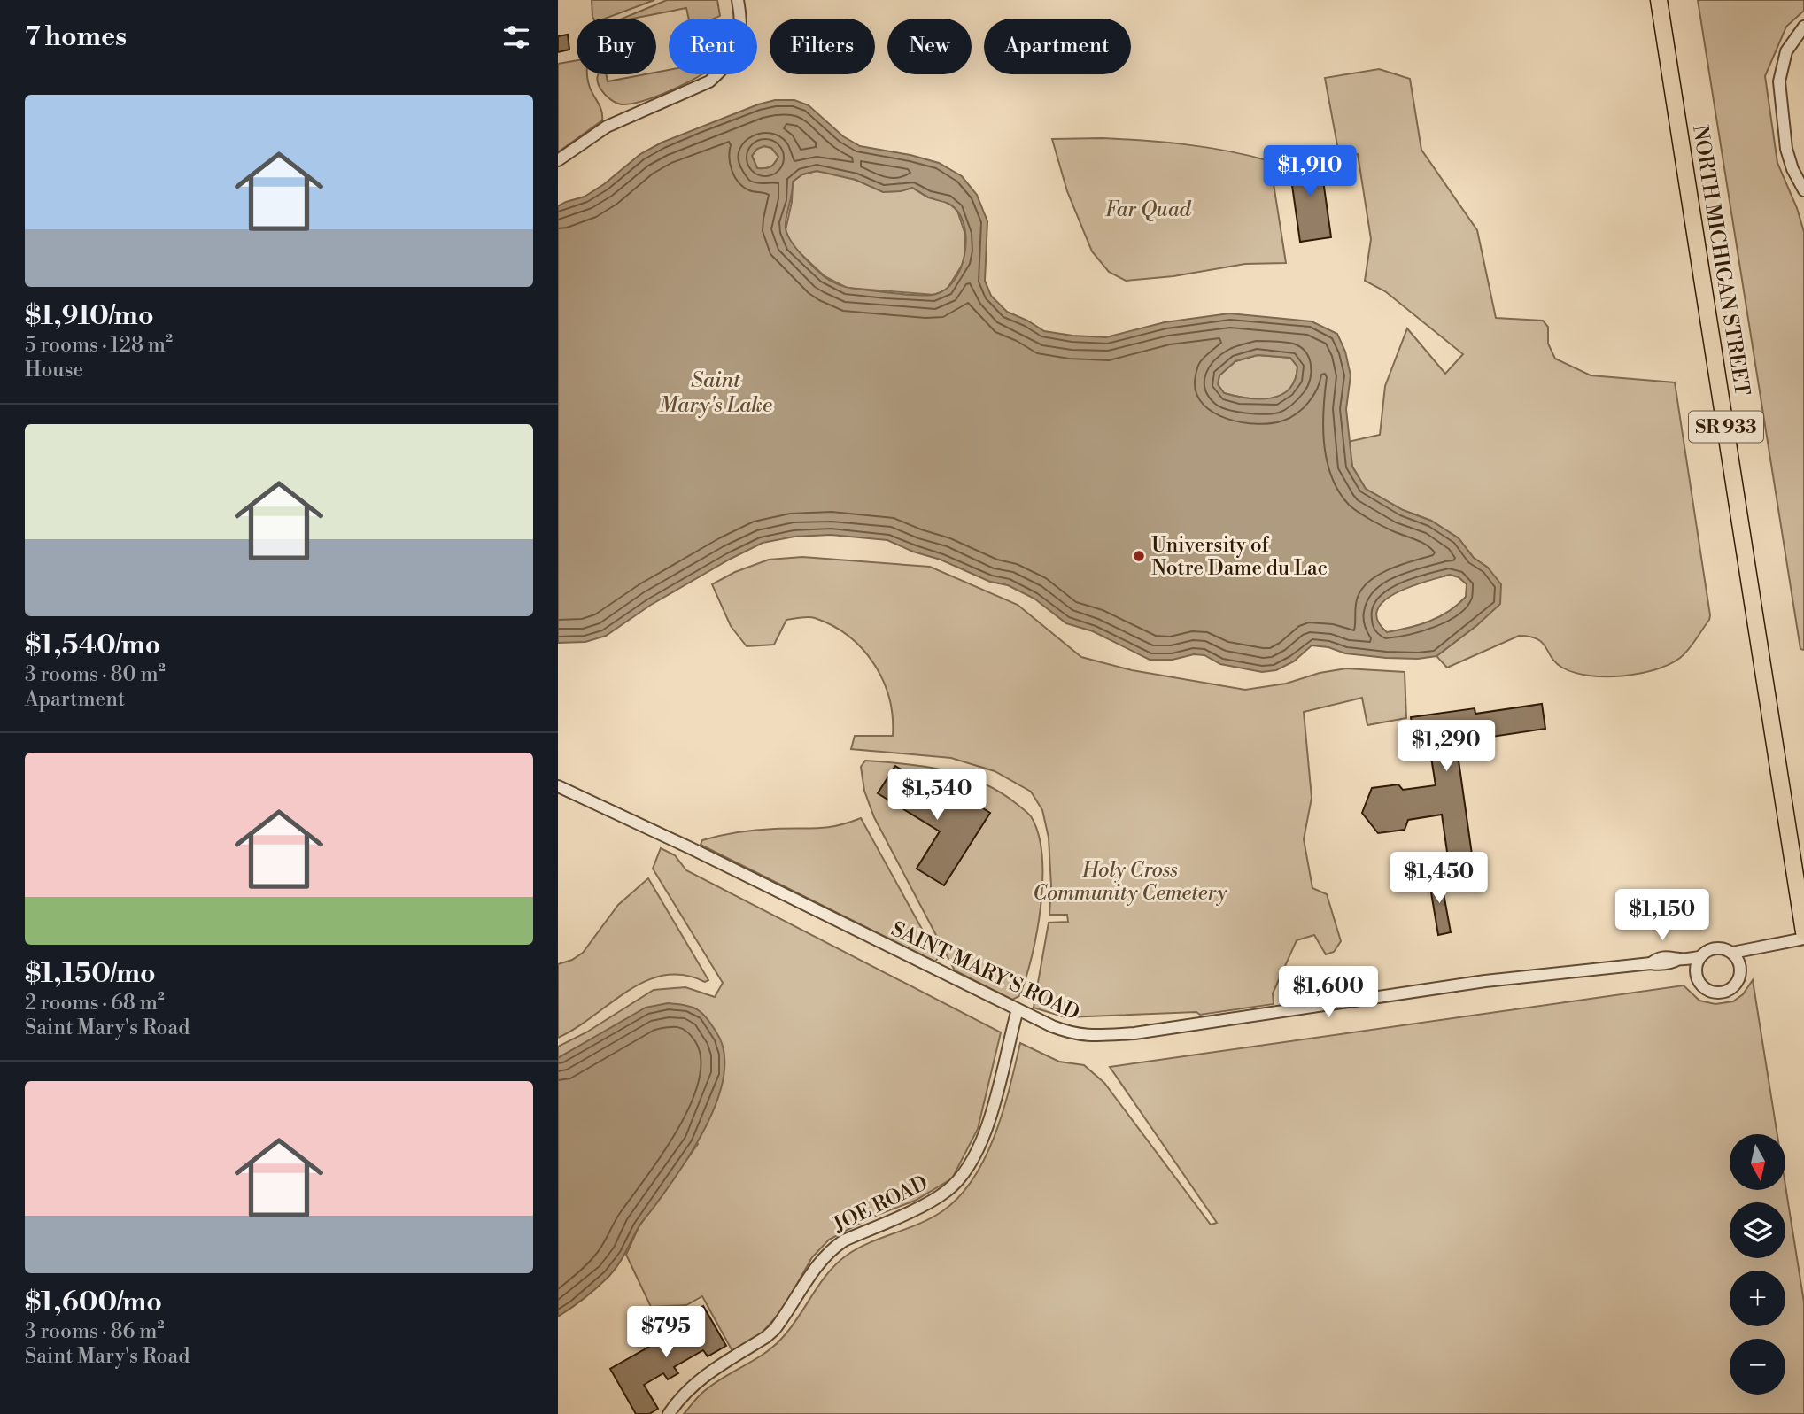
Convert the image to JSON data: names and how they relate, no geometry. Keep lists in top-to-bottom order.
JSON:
{
  "streets": {
    "main road": ["NORTH MICHIGAN STREET", "SR 933"],
    "street": ["SAINT MARY'S ROAD", "JOE ROAD"]
  },
  "crossings": [
    ["SAINT MARY'S ROAD", "JOE ROAD"]
  ],
  "water": ["Saint Mary's Lake"],
  "parks": ["Far Quad", "Holy Cross Community Cemetery"],
  "places": ["University of Notre Dame du Lac"],
  "north": "bottom",
  "page": {
    "heading": "7 homes",
    "chip": [
      "Buy",
      "Rent",
      "Filters",
      "New",
      "Apartment"
    ],
    "list": [
      {
        "name": "$1,910/mo",
        "note": "5 rooms · 128 m² · House"
      },
      {
        "name": "$1,540/mo",
        "note": "3 rooms · 80 m² · Apartment"
      },
      {
        "name": "$1,150/mo",
        "note": "2 rooms · 68 m² · Saint Mary's Road"
      },
      {
        "name": "$1,600/mo",
        "note": "3 rooms · 86 m² · Saint Mary's Road"
      }
    ],
    "price": [
      "$1,910",
      "$1,290",
      "$1,540",
      "$1,450",
      "$1,150",
      "$1,600",
      "$795"
    ],
    "map_buttons": ["+", "−"]
  }
}
